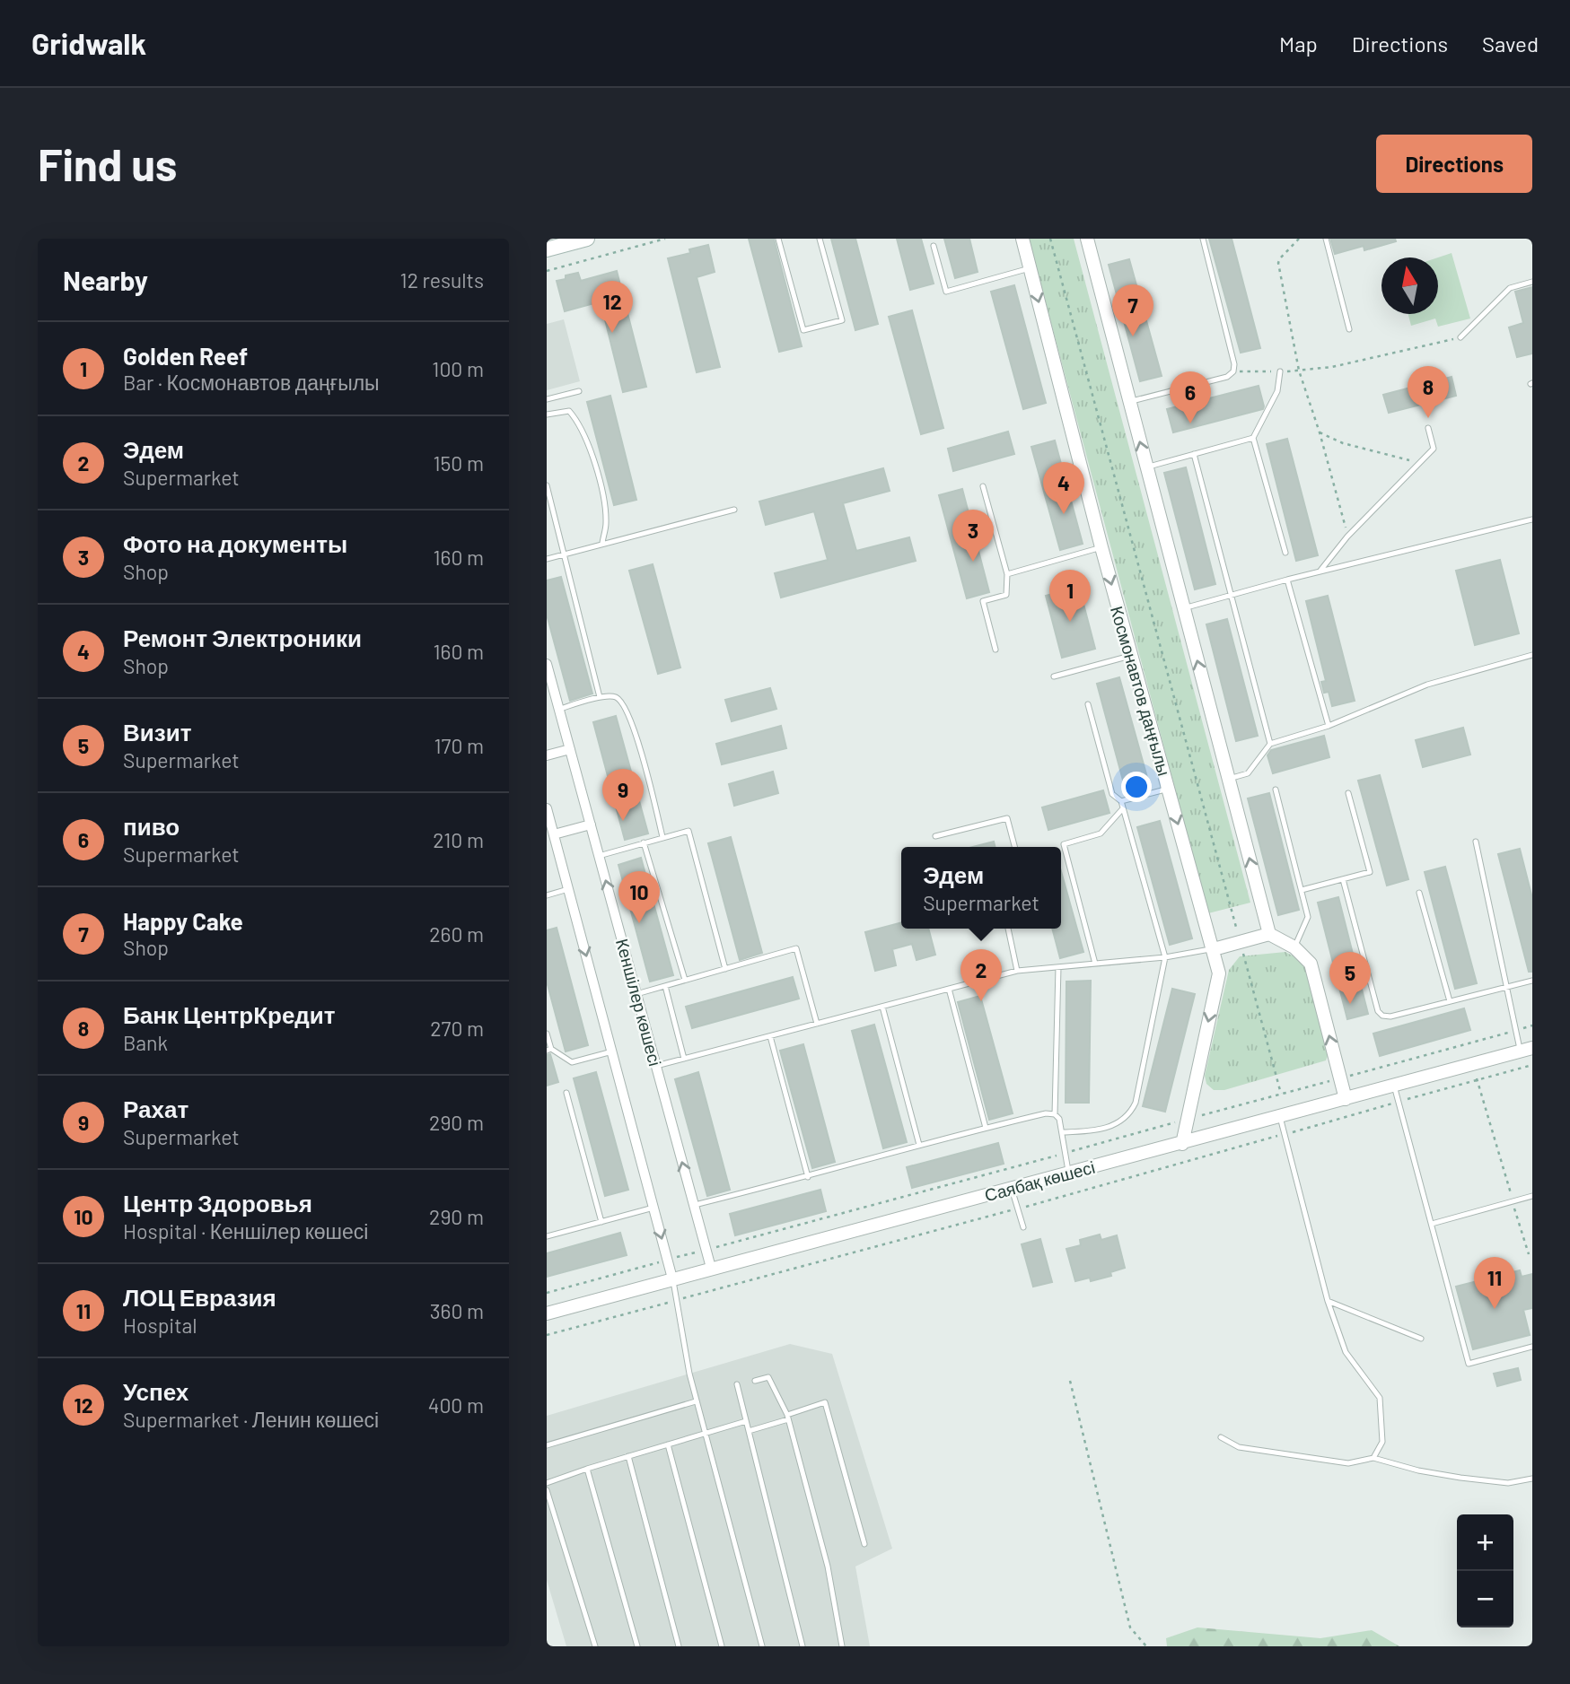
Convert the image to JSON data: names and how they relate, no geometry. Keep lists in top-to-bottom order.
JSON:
{
  "streets": {
    "street": ["Космонавтов даңғылы", "Кеншілер көшесі", "Саябақ көшесі"]
  },
  "crossings": [
    ["Космонавтов даңғылы", "Саябақ көшесі"],
    ["Кеншілер көшесі", "Саябақ көшесі"]
  ],
  "north": "top",
  "page": {
    "header": "Gridwalk",
    "nav": ["Map", "Directions", "Saved"],
    "buttons": "Directions",
    "title": "Find us",
    "heading": ["Nearby", "12 results"],
    "pins": [
      "12",
      "7",
      "8",
      "6",
      "4",
      "3",
      "1",
      "9",
      "10",
      "2",
      "5",
      "11"
    ],
    "list": [
      {
        "mark": "1",
        "name": "Golden Reef",
        "note": "Bar · Космонавтов даңғылы",
        "value": "100 m"
      },
      {
        "mark": "2",
        "name": "Эдем",
        "note": "Supermarket",
        "value": "150 m"
      },
      {
        "mark": "3",
        "name": "Фото на документы",
        "note": "Shop",
        "value": "160 m"
      },
      {
        "mark": "4",
        "name": "Ремонт Электроники",
        "note": "Shop",
        "value": "160 m"
      },
      {
        "mark": "5",
        "name": "Визит",
        "note": "Supermarket",
        "value": "170 m"
      },
      {
        "mark": "6",
        "name": "пиво",
        "note": "Supermarket",
        "value": "210 m"
      },
      {
        "mark": "7",
        "name": "Happy Cake",
        "note": "Shop",
        "value": "260 m"
      },
      {
        "mark": "8",
        "name": "Банк ЦентрКредит",
        "note": "Bank",
        "value": "270 m"
      },
      {
        "mark": "9",
        "name": "Рахат",
        "note": "Supermarket",
        "value": "290 m"
      },
      {
        "mark": "10",
        "name": "Центр Здоровья",
        "note": "Hospital · Кеншілер көшесі",
        "value": "290 m"
      },
      {
        "mark": "11",
        "name": "ЛОЦ Евразия",
        "note": "Hospital",
        "value": "360 m"
      },
      {
        "mark": "12",
        "name": "Успех",
        "note": "Supermarket · Ленин көшесі",
        "value": "400 m"
      }
    ],
    "popup": ["Эдем", "Supermarket"],
    "map_buttons": ["+", "−"]
  }
}
